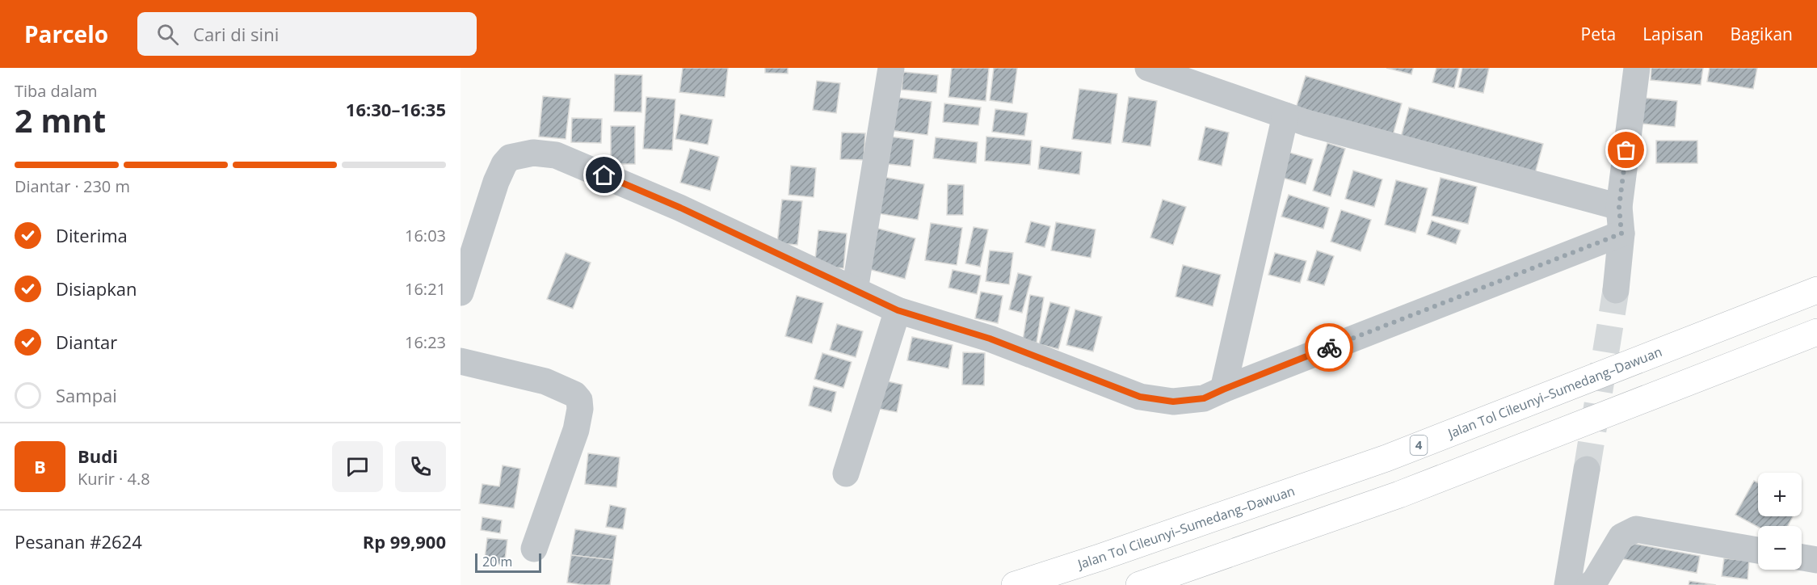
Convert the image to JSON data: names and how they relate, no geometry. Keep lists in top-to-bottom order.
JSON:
{
  "streets": {
    "highway": ["Jalan Tol Cileunyi–Sumedang–Dawuan", "4"]
  },
  "scale_bar": "20 m",
  "page": {
    "header": "Parcelo",
    "search": "Cari di sini",
    "nav": ["Peta", "Lapisan", "Bagikan"],
    "heading": ["2 mnt", "Tiba dalam", "16:30–16:35"],
    "panel": [
      "Budi",
      "Kurir · 4.8",
      "Pesanan #2624",
      "Rp 99,900"
    ],
    "bar": "Diantar · 230 m",
    "list": [
      ["Diterima", "16:03"],
      ["Disiapkan", "16:21"],
      ["Diantar", "16:23"],
      "Sampai"
    ],
    "round": "B",
    "map_buttons": ["+", "−"],
    "scale": "20 m"
  }
}
